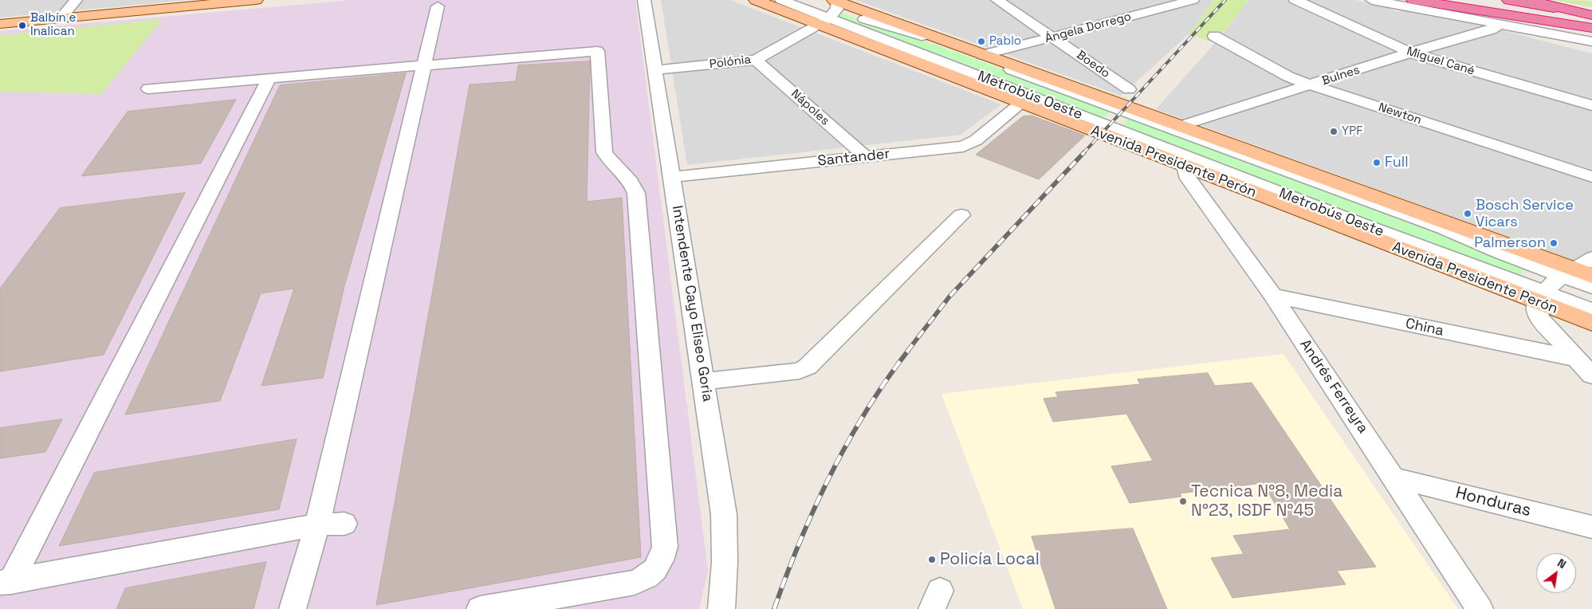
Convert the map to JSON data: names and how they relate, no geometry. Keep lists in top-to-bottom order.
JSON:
{
  "streets": {
    "main road": ["Avenida Presidente Perón"],
    "street": [
      "Ángela Dorrego",
      "Miguel Cané",
      "Polónia",
      "Boedo",
      "Bulnes",
      "Metrobús Oeste",
      "Nápoles",
      "Newton",
      "Santander",
      "Intendente Cayo Eliseo Goria",
      "China",
      "Andrés Ferreyra",
      "Honduras"
    ]
  },
  "crossings": [
    ["Ángela Dorrego", "Boedo"],
    ["Ángela Dorrego", "Avenida Presidente Perón"],
    ["Miguel Cané", "Bulnes"],
    ["Polónia", "Metrobús Oeste"],
    ["Polónia", "Nápoles"],
    ["Polónia", "Avenida Presidente Perón"],
    ["Polónia", "Intendente Cayo Eliseo Goria"],
    ["Bulnes", "Newton"],
    ["Bulnes", "Avenida Presidente Perón"],
    ["Metrobús Oeste", "Avenida Presidente Perón"],
    ["Nápoles", "Santander"],
    ["Santander", "Avenida Presidente Perón"],
    ["Santander", "Intendente Cayo Eliseo Goria"],
    ["Avenida Presidente Perón", "Andrés Ferreyra"],
    ["China", "Andrés Ferreyra"],
    ["Andrés Ferreyra", "Honduras"]
  ],
  "places": [
    "Balbín e Inalican",
    "Pablo",
    "YPF",
    "Full",
    "Bosch Service Vicars",
    "Palmerson",
    "Tecnica N°8, Media N°23, ISDF N°45",
    "Policía Local"
  ],
  "north": "top right"
}
